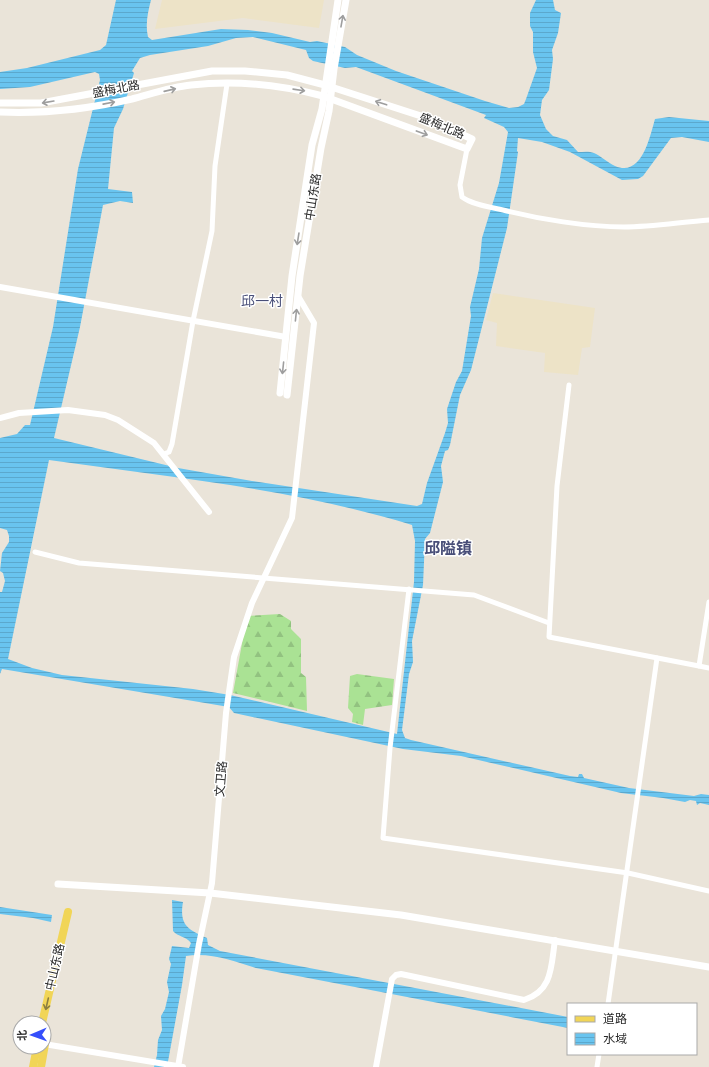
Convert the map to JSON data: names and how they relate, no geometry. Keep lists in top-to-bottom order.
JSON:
{
  "streets": {
    "main road": ["盛梅北路", "中山东路"],
    "street": ["文卫路"]
  },
  "crossings": [
    ["盛梅北路", "中山东路"],
    ["中山东路", "文卫路"]
  ],
  "districts": ["邱一村", "邱隘镇"],
  "legend": ["道路", "水域"],
  "north": "left"
}
